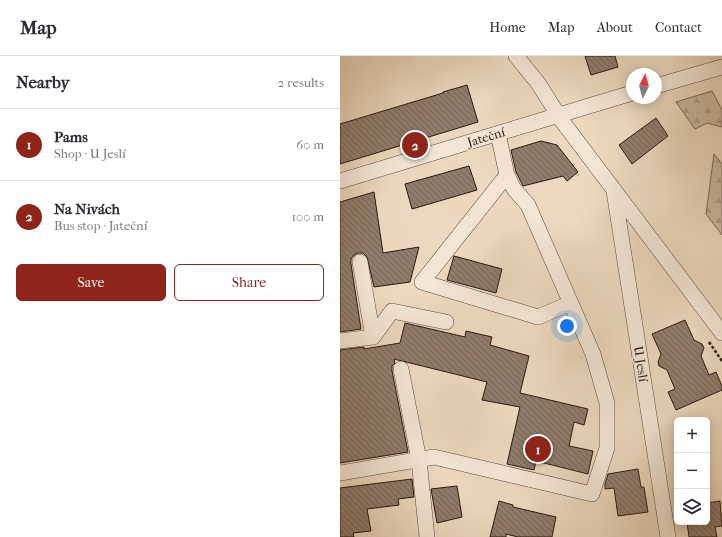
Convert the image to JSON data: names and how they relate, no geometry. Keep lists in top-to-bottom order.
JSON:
{
  "streets": {
    "street": ["Jateční", "U Jeslí"]
  },
  "north": "top",
  "page": {
    "header": "Map",
    "nav": [
      "Home",
      "Map",
      "About",
      "Contact"
    ],
    "heading": ["Nearby", "2 results"],
    "list": [
      {
        "mark": "1",
        "name": "Pams",
        "note": "Shop · U Jeslí",
        "value": "60 m"
      },
      {
        "mark": "2",
        "name": "Na Nivách",
        "note": "Bus stop · Jateční",
        "value": "100 m"
      }
    ],
    "pins": ["2", "1"],
    "buttons": ["Save", "Share"],
    "map_buttons": ["+", "−"]
  }
}
